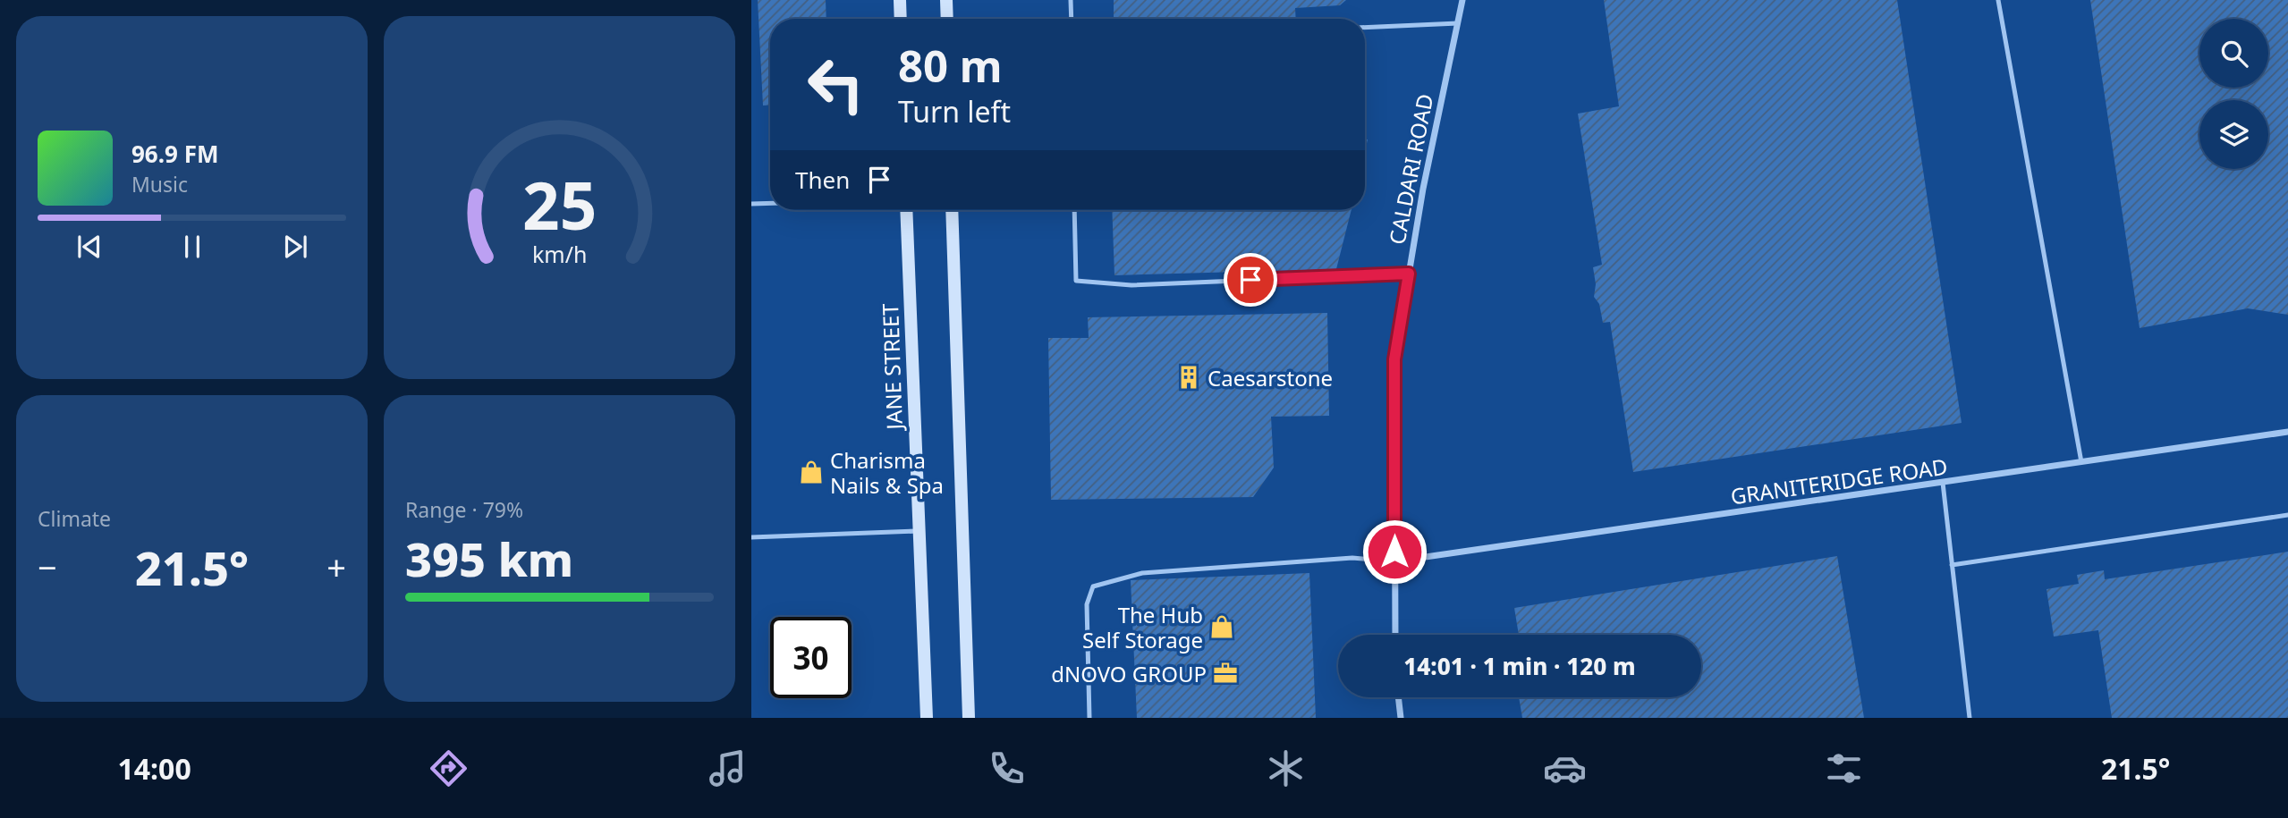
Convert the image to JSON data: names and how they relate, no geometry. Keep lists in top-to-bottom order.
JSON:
{
  "streets": {
    "main road": ["JANE STREET"],
    "street": ["CALDARI ROAD", "GRANITERIDGE ROAD"]
  },
  "crossings": [
    ["CALDARI ROAD", "GRANITERIDGE ROAD"]
  ],
  "places": {
    "building": ["Caesarstone"],
    "shop": ["Charisma Nails & Spa", "The Hub Self Storage"],
    "office": ["dNOVO GROUP"]
  },
  "page": {
    "turn": ["80 m", "Turn left"],
    "song": ["96.9 FM", "Music"],
    "then": "Then",
    "tile": [
      "Climate",
      ["Range · 79%", "395 km"]
    ],
    "heat": ["−", "21.5°", "+"],
    "limit": "30",
    "trip": "14:01 · 1 min · 120 m",
    "tabs": ["14:00", "21.5°"],
    "gauge": ["25", "km/h"]
  }
}
